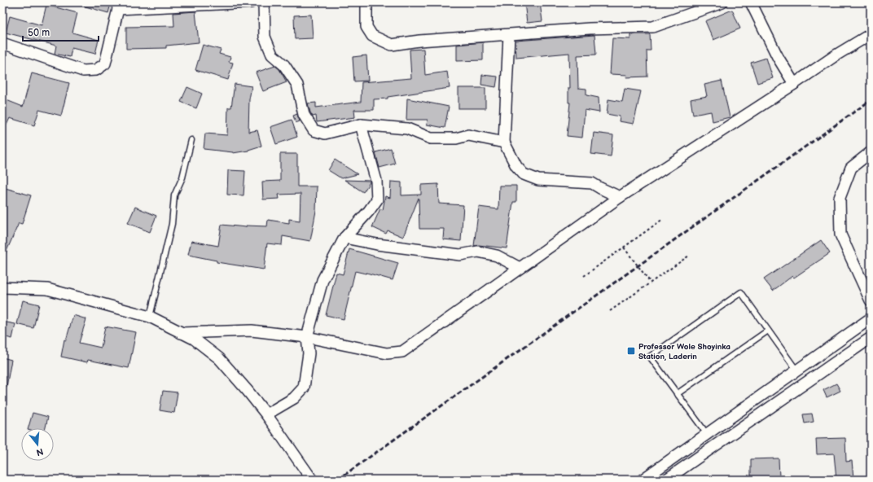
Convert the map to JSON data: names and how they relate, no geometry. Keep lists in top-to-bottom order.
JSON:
{
  "places": {
    "transit": ["Professor Wole Shoyinka Station, Laderin"]
  },
  "scale_bar": "50 m",
  "north": "bottom"
}
